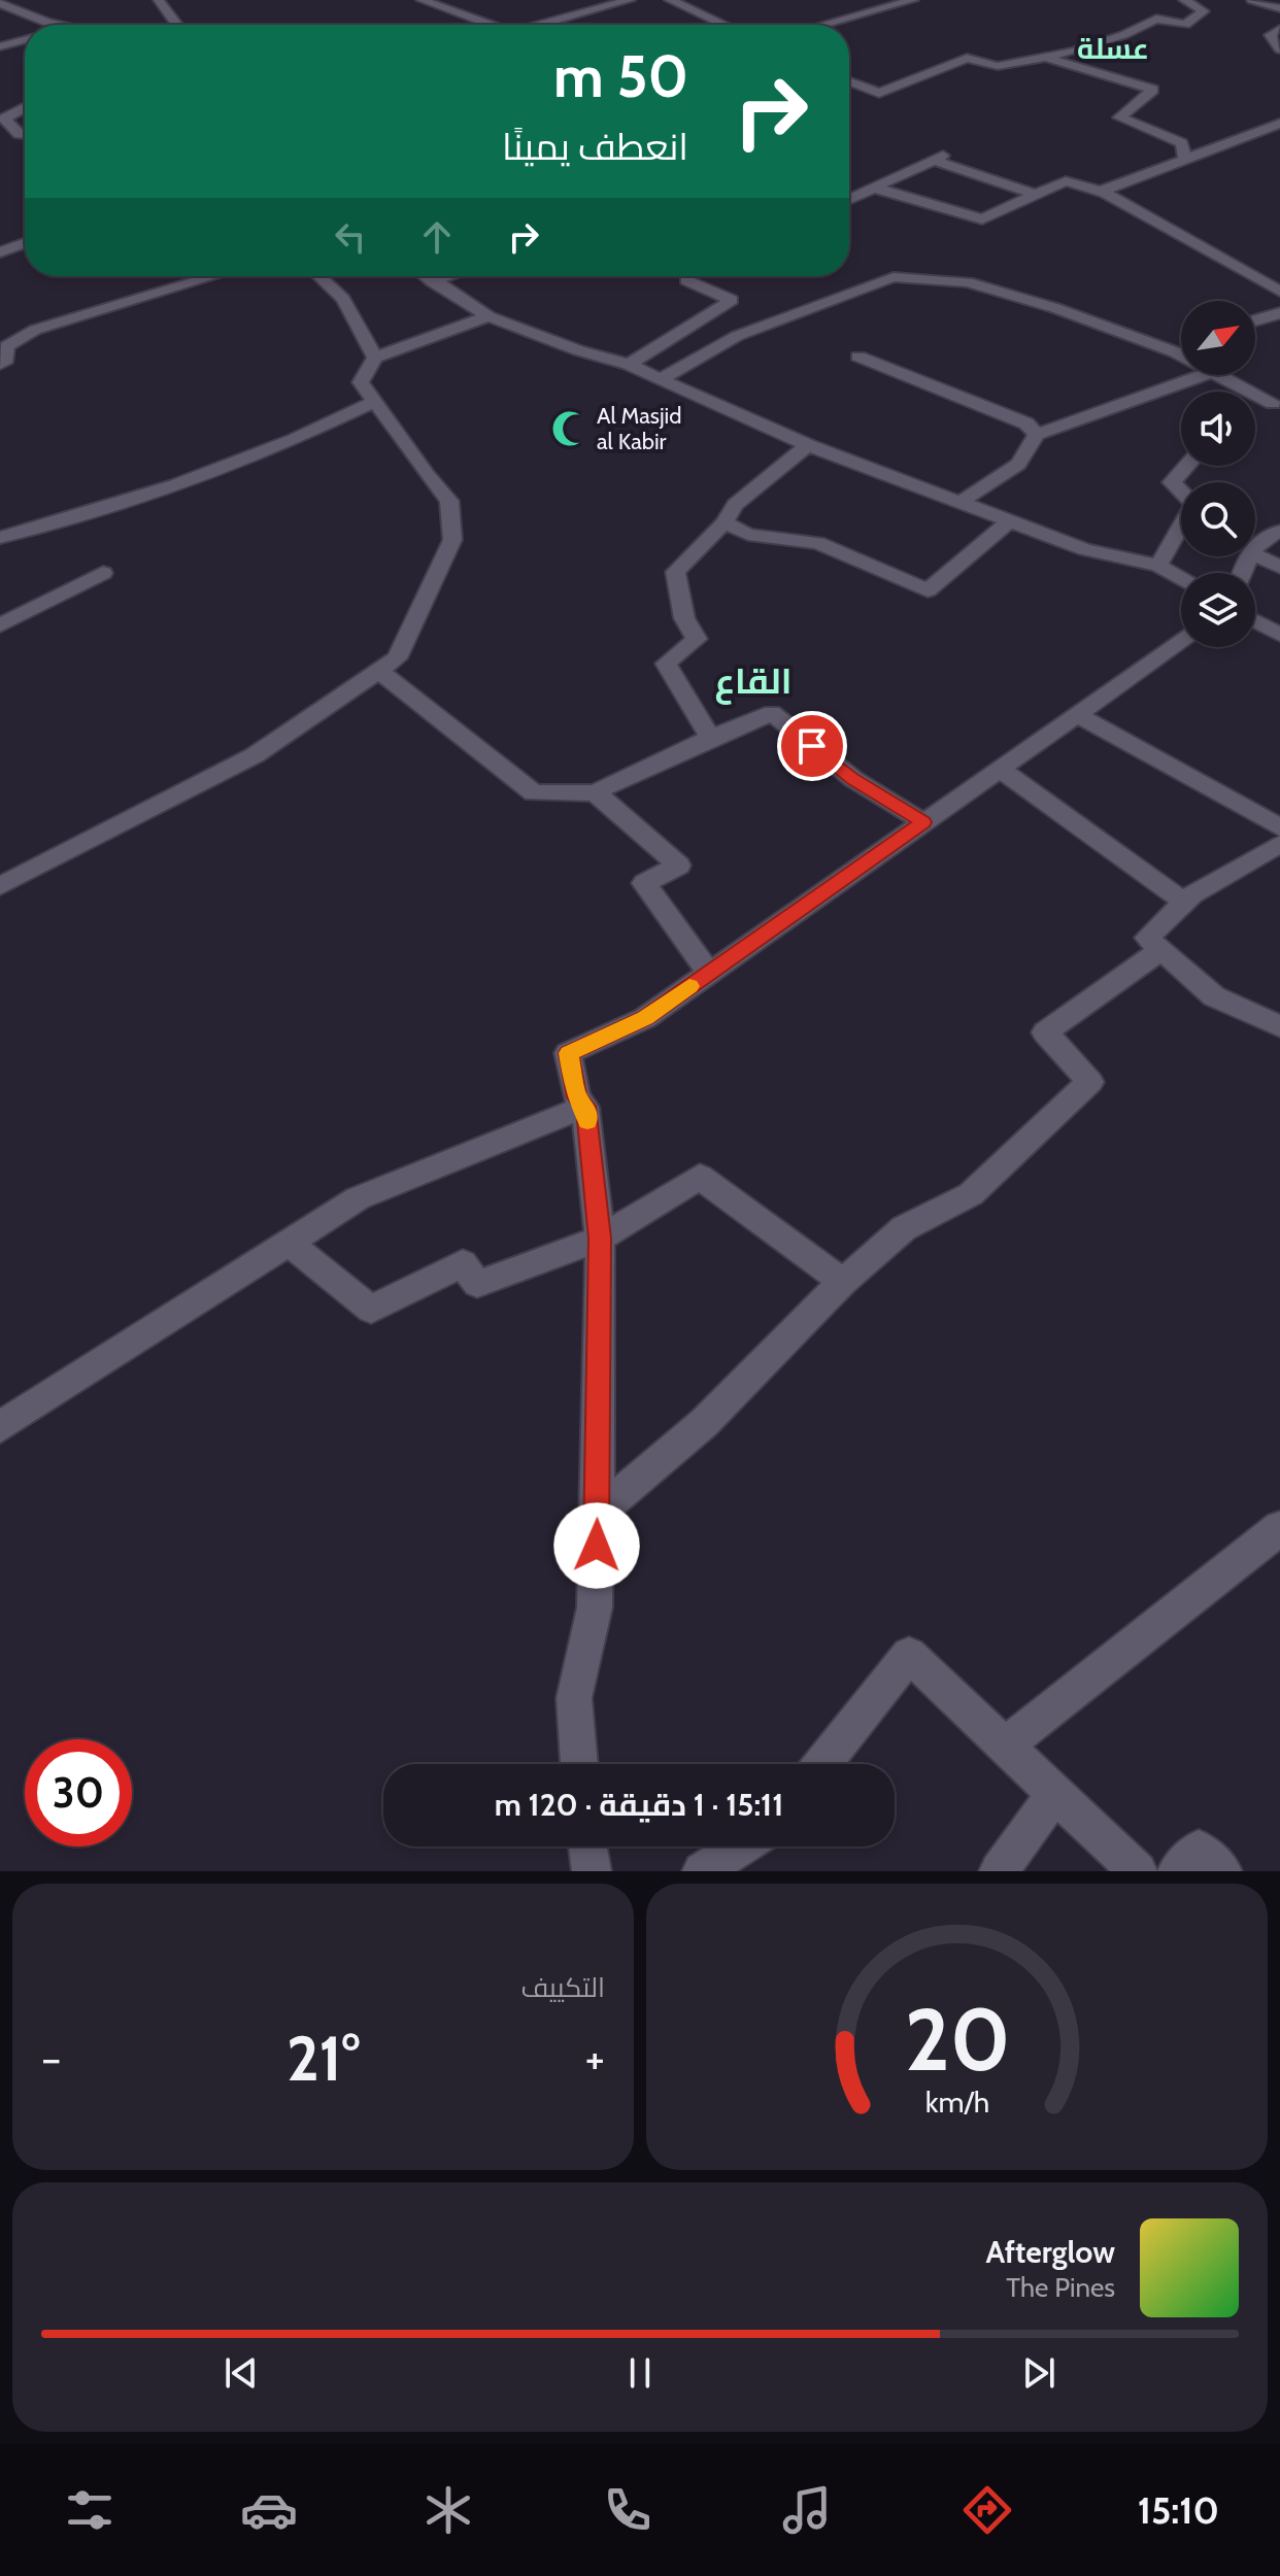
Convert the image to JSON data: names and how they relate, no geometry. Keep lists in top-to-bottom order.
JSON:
{
  "districts": ["عسلة", "القاع"],
  "places": {
    "mosque": ["Al Masjid al Kabir"]
  },
  "north": "top right",
  "page": {
    "turn": ["50 m", "انعطف يمينًا"],
    "limit": "30",
    "trip": "15:11 · 1 دقيقة · 120 m",
    "tile": "التكييف",
    "heat": ["−", "21°", "+"],
    "song": ["Afterglow", "The Pines"],
    "tabs": "15:10",
    "gauge": ["20", "km/h"]
  }
}
